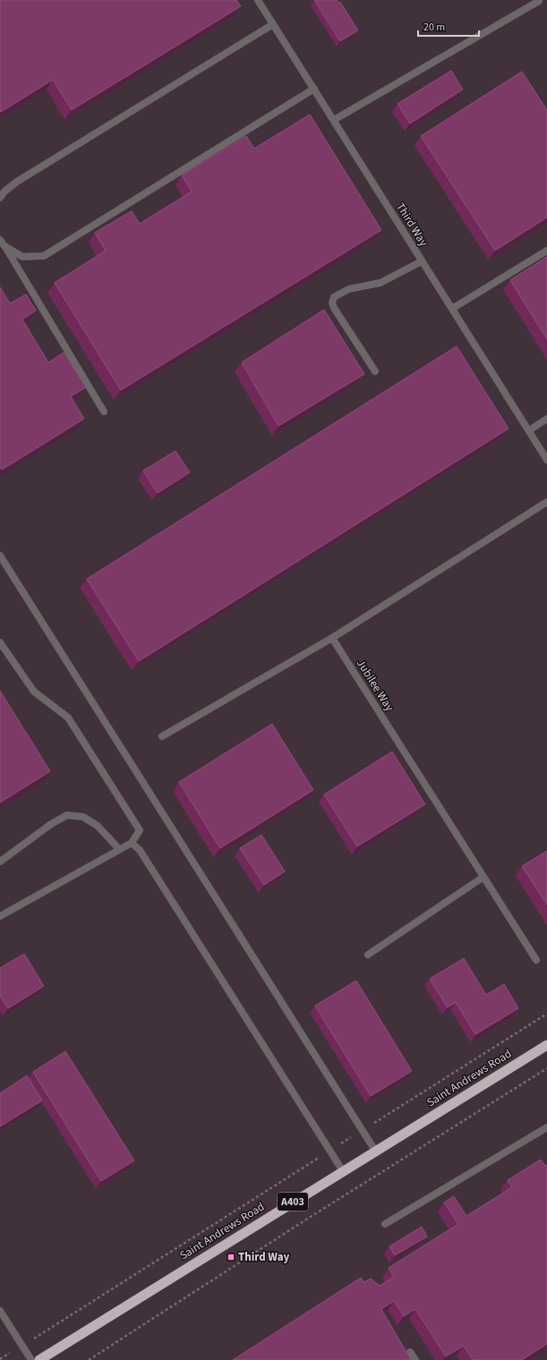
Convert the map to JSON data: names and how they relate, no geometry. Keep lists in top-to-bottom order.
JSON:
{
  "streets": {
    "highway": ["Saint Andrews Road", "A403"],
    "street": ["Third Way", "Jubilee Way"]
  },
  "places": {
    "transit": ["Third Way"]
  },
  "scale_bar": "20 m"
}
